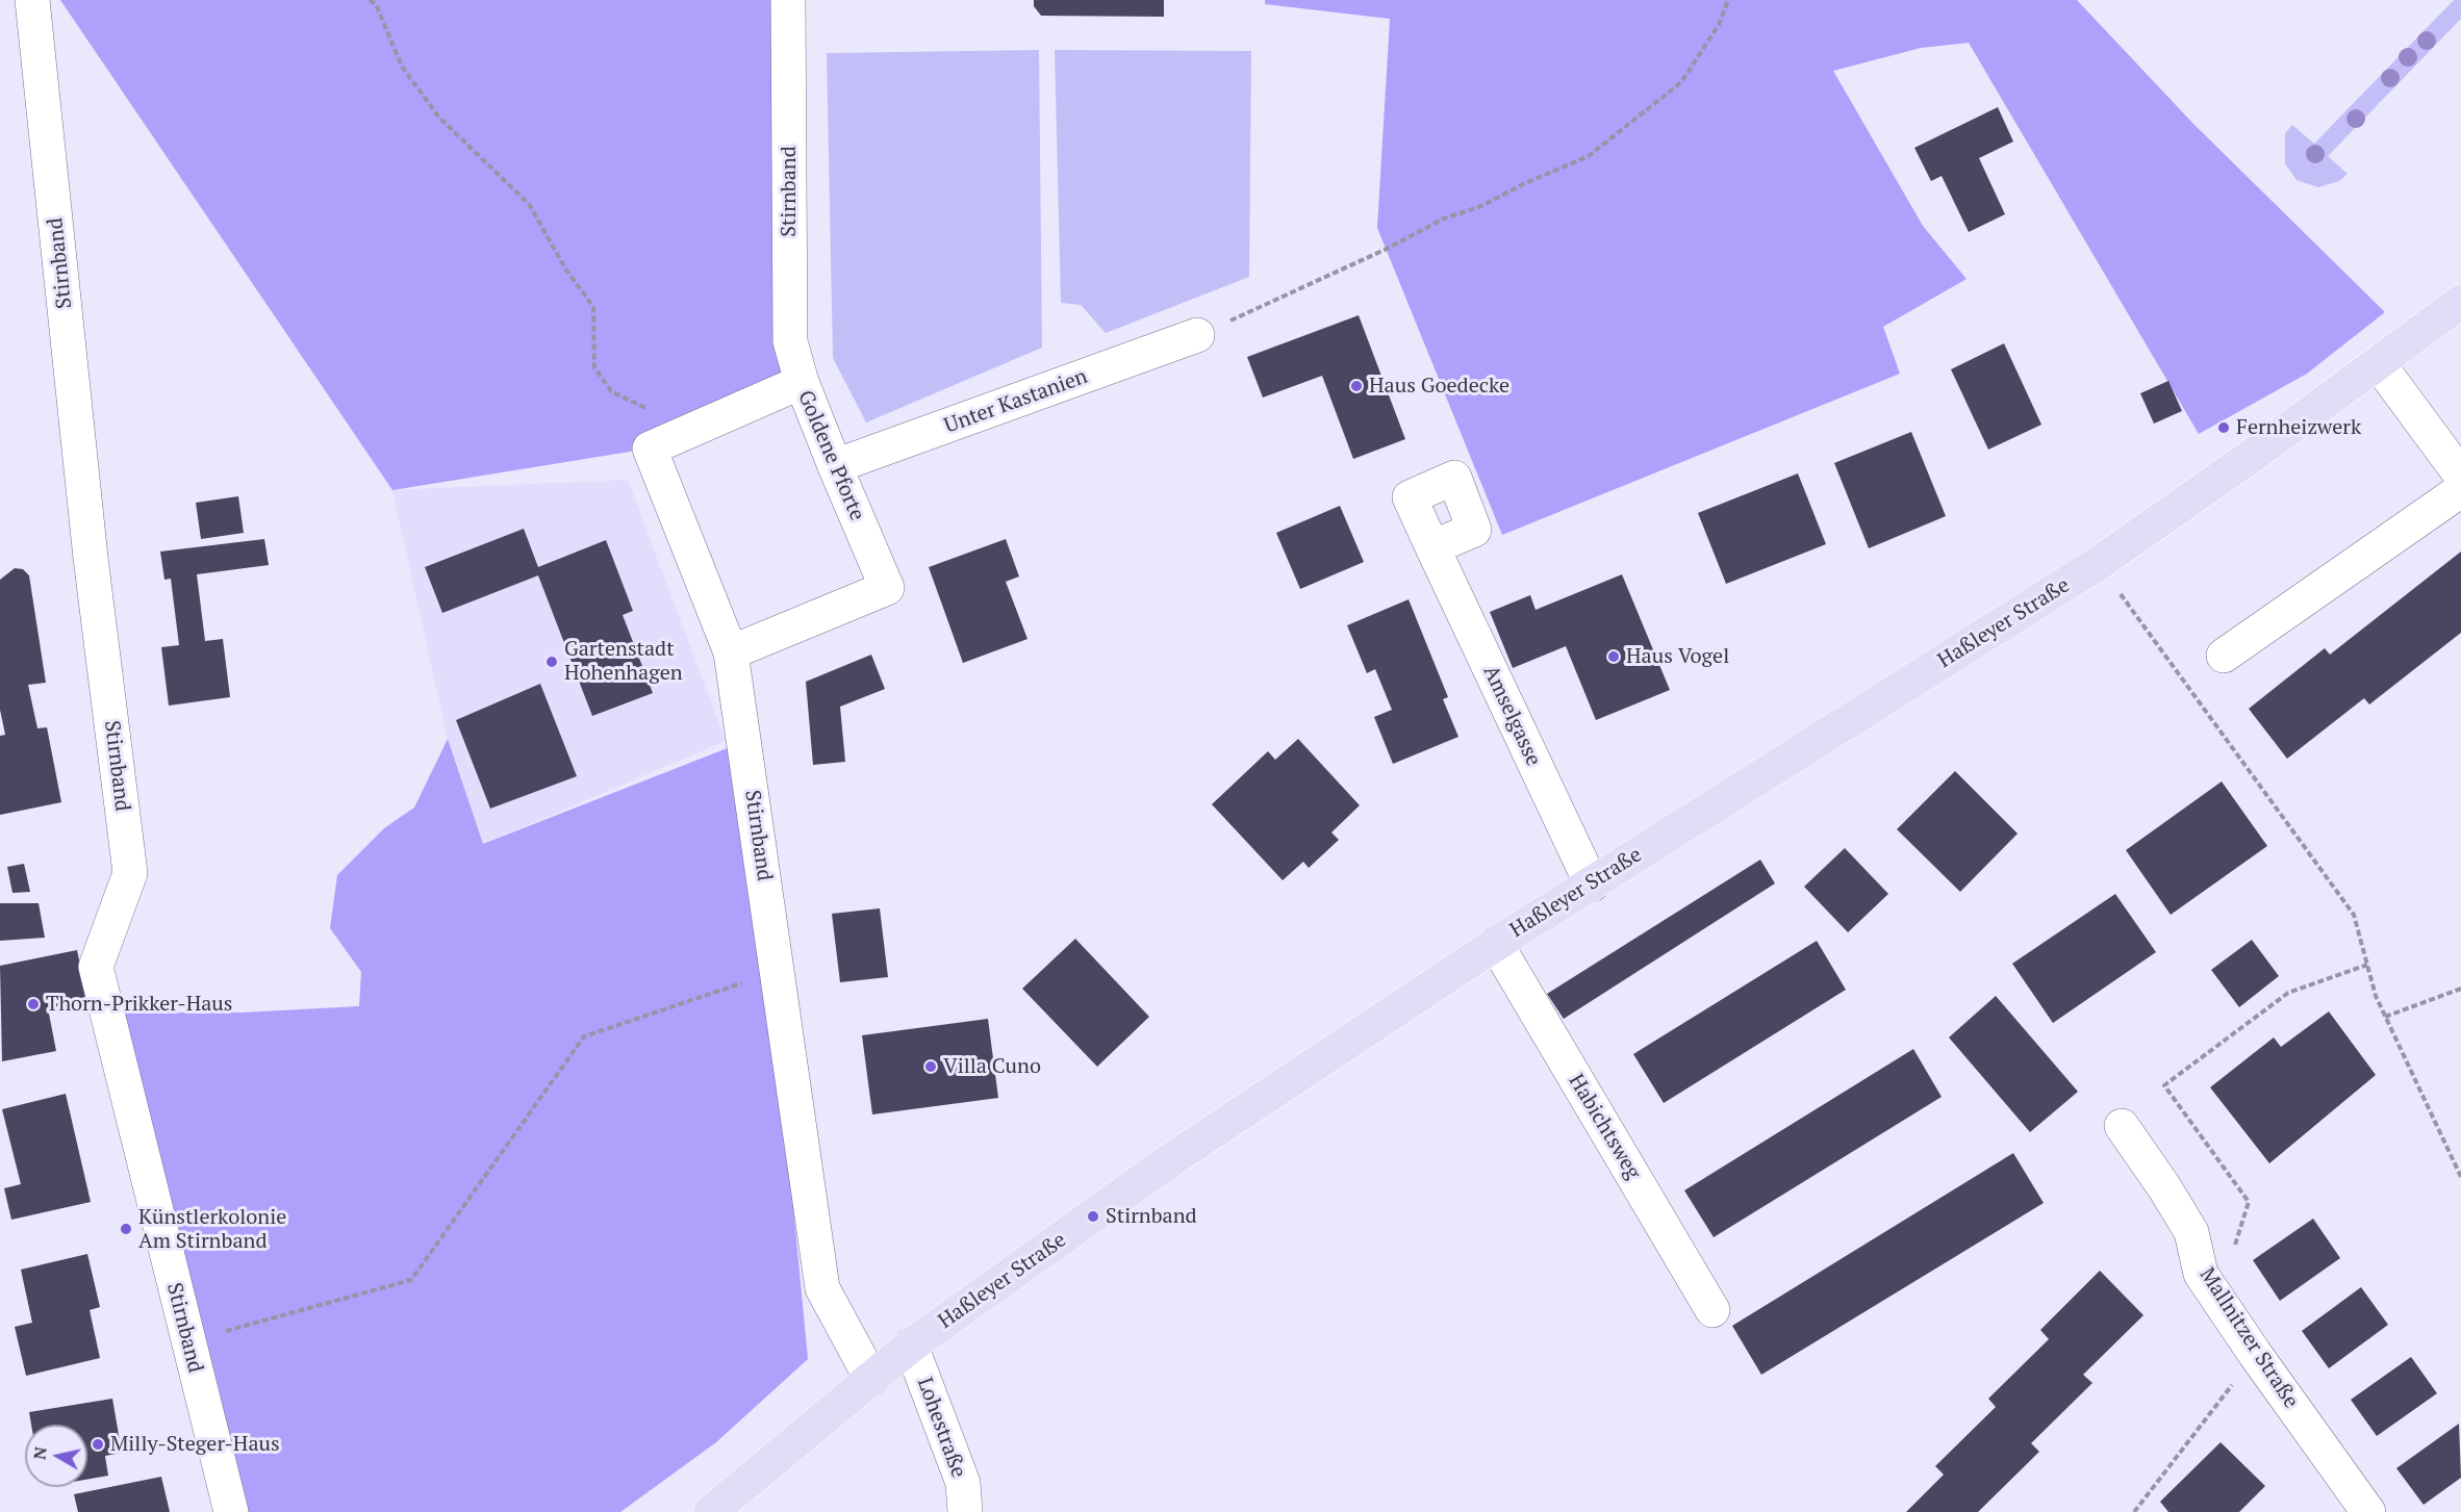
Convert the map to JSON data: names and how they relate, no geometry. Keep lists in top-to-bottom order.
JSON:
{
  "streets": {
    "main road": ["Haßleyer Straße"],
    "street": [
      "Stirnband",
      "Unter Kastanien",
      "Goldene Pforte",
      "Amselgasse",
      "Habichtsweg",
      "Mallnitzer Straße",
      "Lohestraße"
    ]
  },
  "crossings": [
    ["Stirnband", "Goldene Pforte"],
    ["Stirnband", "Haßleyer Straße"],
    ["Unter Kastanien", "Goldene Pforte"],
    ["Haßleyer Straße", "Amselgasse"],
    ["Haßleyer Straße", "Habichtsweg"],
    ["Haßleyer Straße", "Lohestraße"]
  ],
  "places": [
    "Haus Goedecke",
    "Fernheizwerk",
    "Haus Vogel",
    "Gartenstadt Hohenhagen",
    "Thorn-Prikker-Haus",
    "Villa Cuno",
    "Stirnband",
    "Künstlerkolonie Am Stirnband",
    "Milly-Steger-Haus"
  ],
  "north": "left"
}
